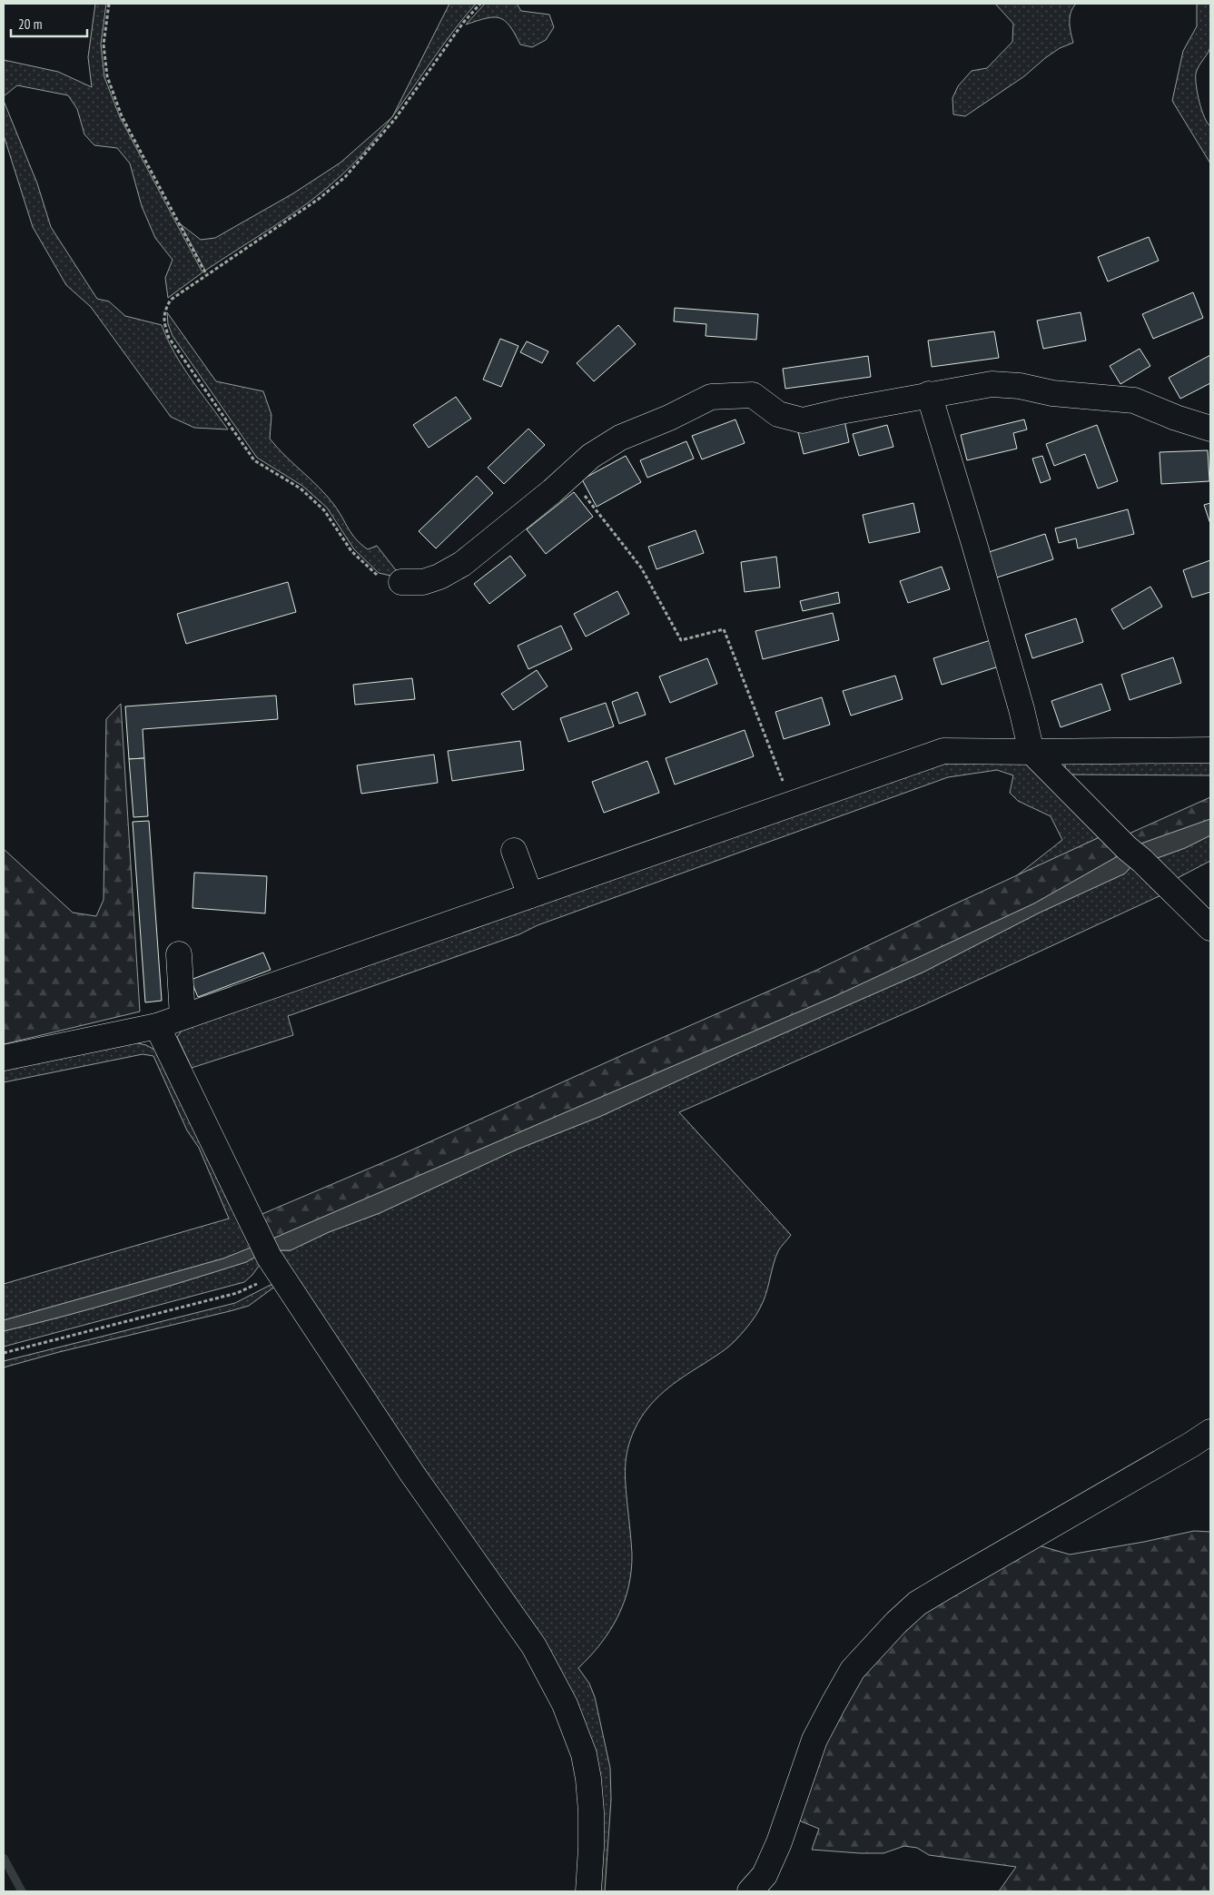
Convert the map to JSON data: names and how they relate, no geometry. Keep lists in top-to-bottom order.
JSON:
{
  "scale_bar": "20 m"
}
